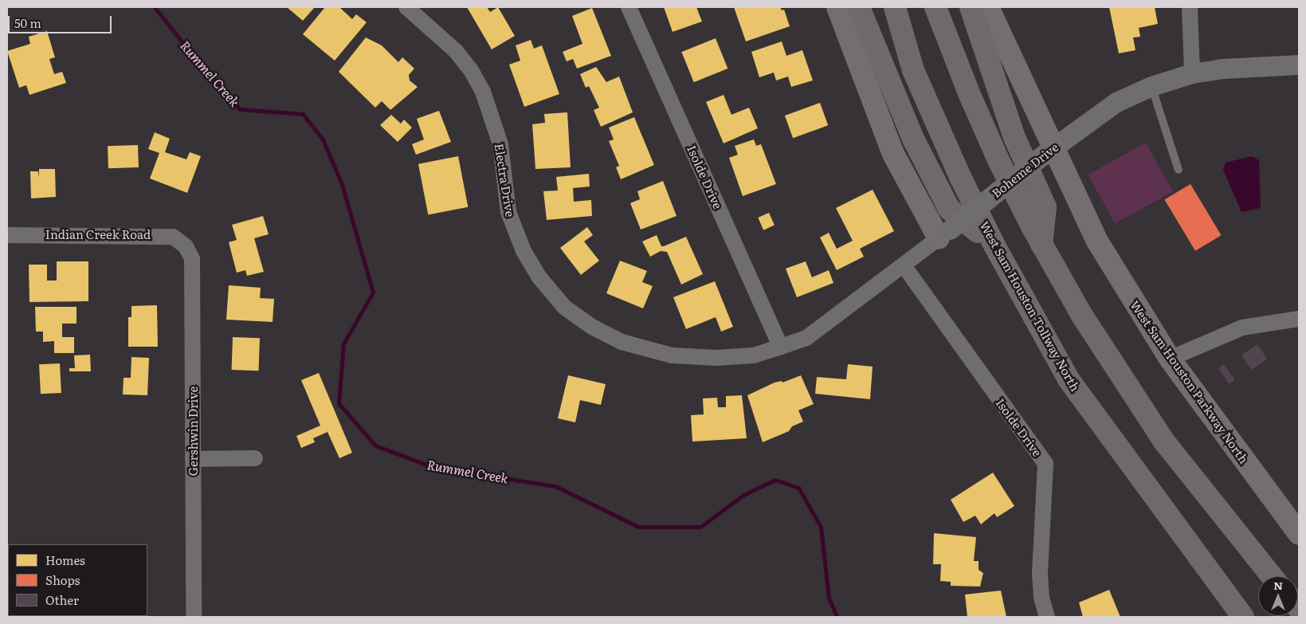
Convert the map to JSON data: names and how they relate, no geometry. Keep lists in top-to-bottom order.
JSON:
{
  "streets": {
    "highway": ["West Sam Houston Tollway North"],
    "main road": ["West Sam Houston Parkway North"],
    "street": [
      "Boheme Drive",
      "Isolde Drive",
      "Electra Drive",
      "Indian Creek Road",
      "Gershwin Drive"
    ]
  },
  "crossings": [
    ["Boheme Drive", "Isolde Drive"],
    ["Boheme Drive", "Electra Drive"],
    ["Boheme Drive", "West Sam Houston Parkway North"],
    ["Isolde Drive", "Electra Drive"],
    ["Indian Creek Road", "Gershwin Drive"]
  ],
  "water": ["Rummel Creek"],
  "legend": ["Homes", "Shops", "Other"],
  "scale_bar": "50 m",
  "north": "top"
}
